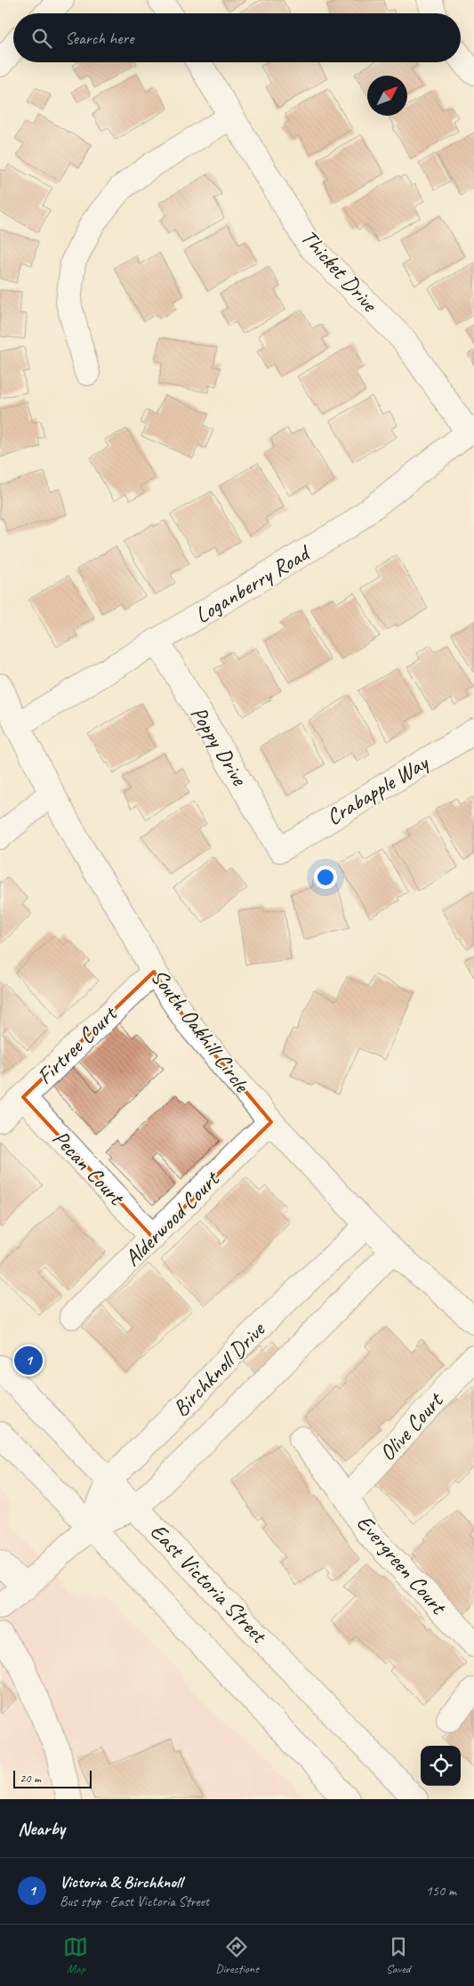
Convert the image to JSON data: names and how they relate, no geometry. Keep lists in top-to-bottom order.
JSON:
{
  "streets": {
    "street": [
      "Thicket Drive",
      "Loganberry Road",
      "Poppy Drive",
      "Crabapple Way",
      "South Oakhill Circle",
      "Firtree Court",
      "Pecan Court",
      "Alderwood Court",
      "Birchknoll Drive",
      "Olive Court",
      "Evergreen Court",
      "East Victoria Street"
    ]
  },
  "crossings": [
    ["Thicket Drive", "Loganberry Road"],
    ["Loganberry Road", "Poppy Drive"],
    ["Loganberry Road", "South Oakhill Circle"],
    ["Poppy Drive", "Crabapple Way"],
    ["South Oakhill Circle", "Firtree Court"],
    ["South Oakhill Circle", "Alderwood Court"],
    ["South Oakhill Circle", "Birchknoll Drive"],
    ["Firtree Court", "Pecan Court"],
    ["Pecan Court", "Alderwood Court"],
    ["Birchknoll Drive", "East Victoria Street"],
    ["Olive Court", "Evergreen Court"]
  ],
  "scale_bar": "20 m",
  "north": "top right",
  "page": {
    "search": "Search here",
    "pins": "1",
    "scale": "20 m",
    "heading": "Nearby",
    "list": [
      {
        "mark": "1",
        "name": "Victoria & Birchknoll",
        "note": "Bus stop · East Victoria Street",
        "value": "150 m"
      }
    ],
    "nav": ["Map", "Directions", "Saved"]
  }
}
